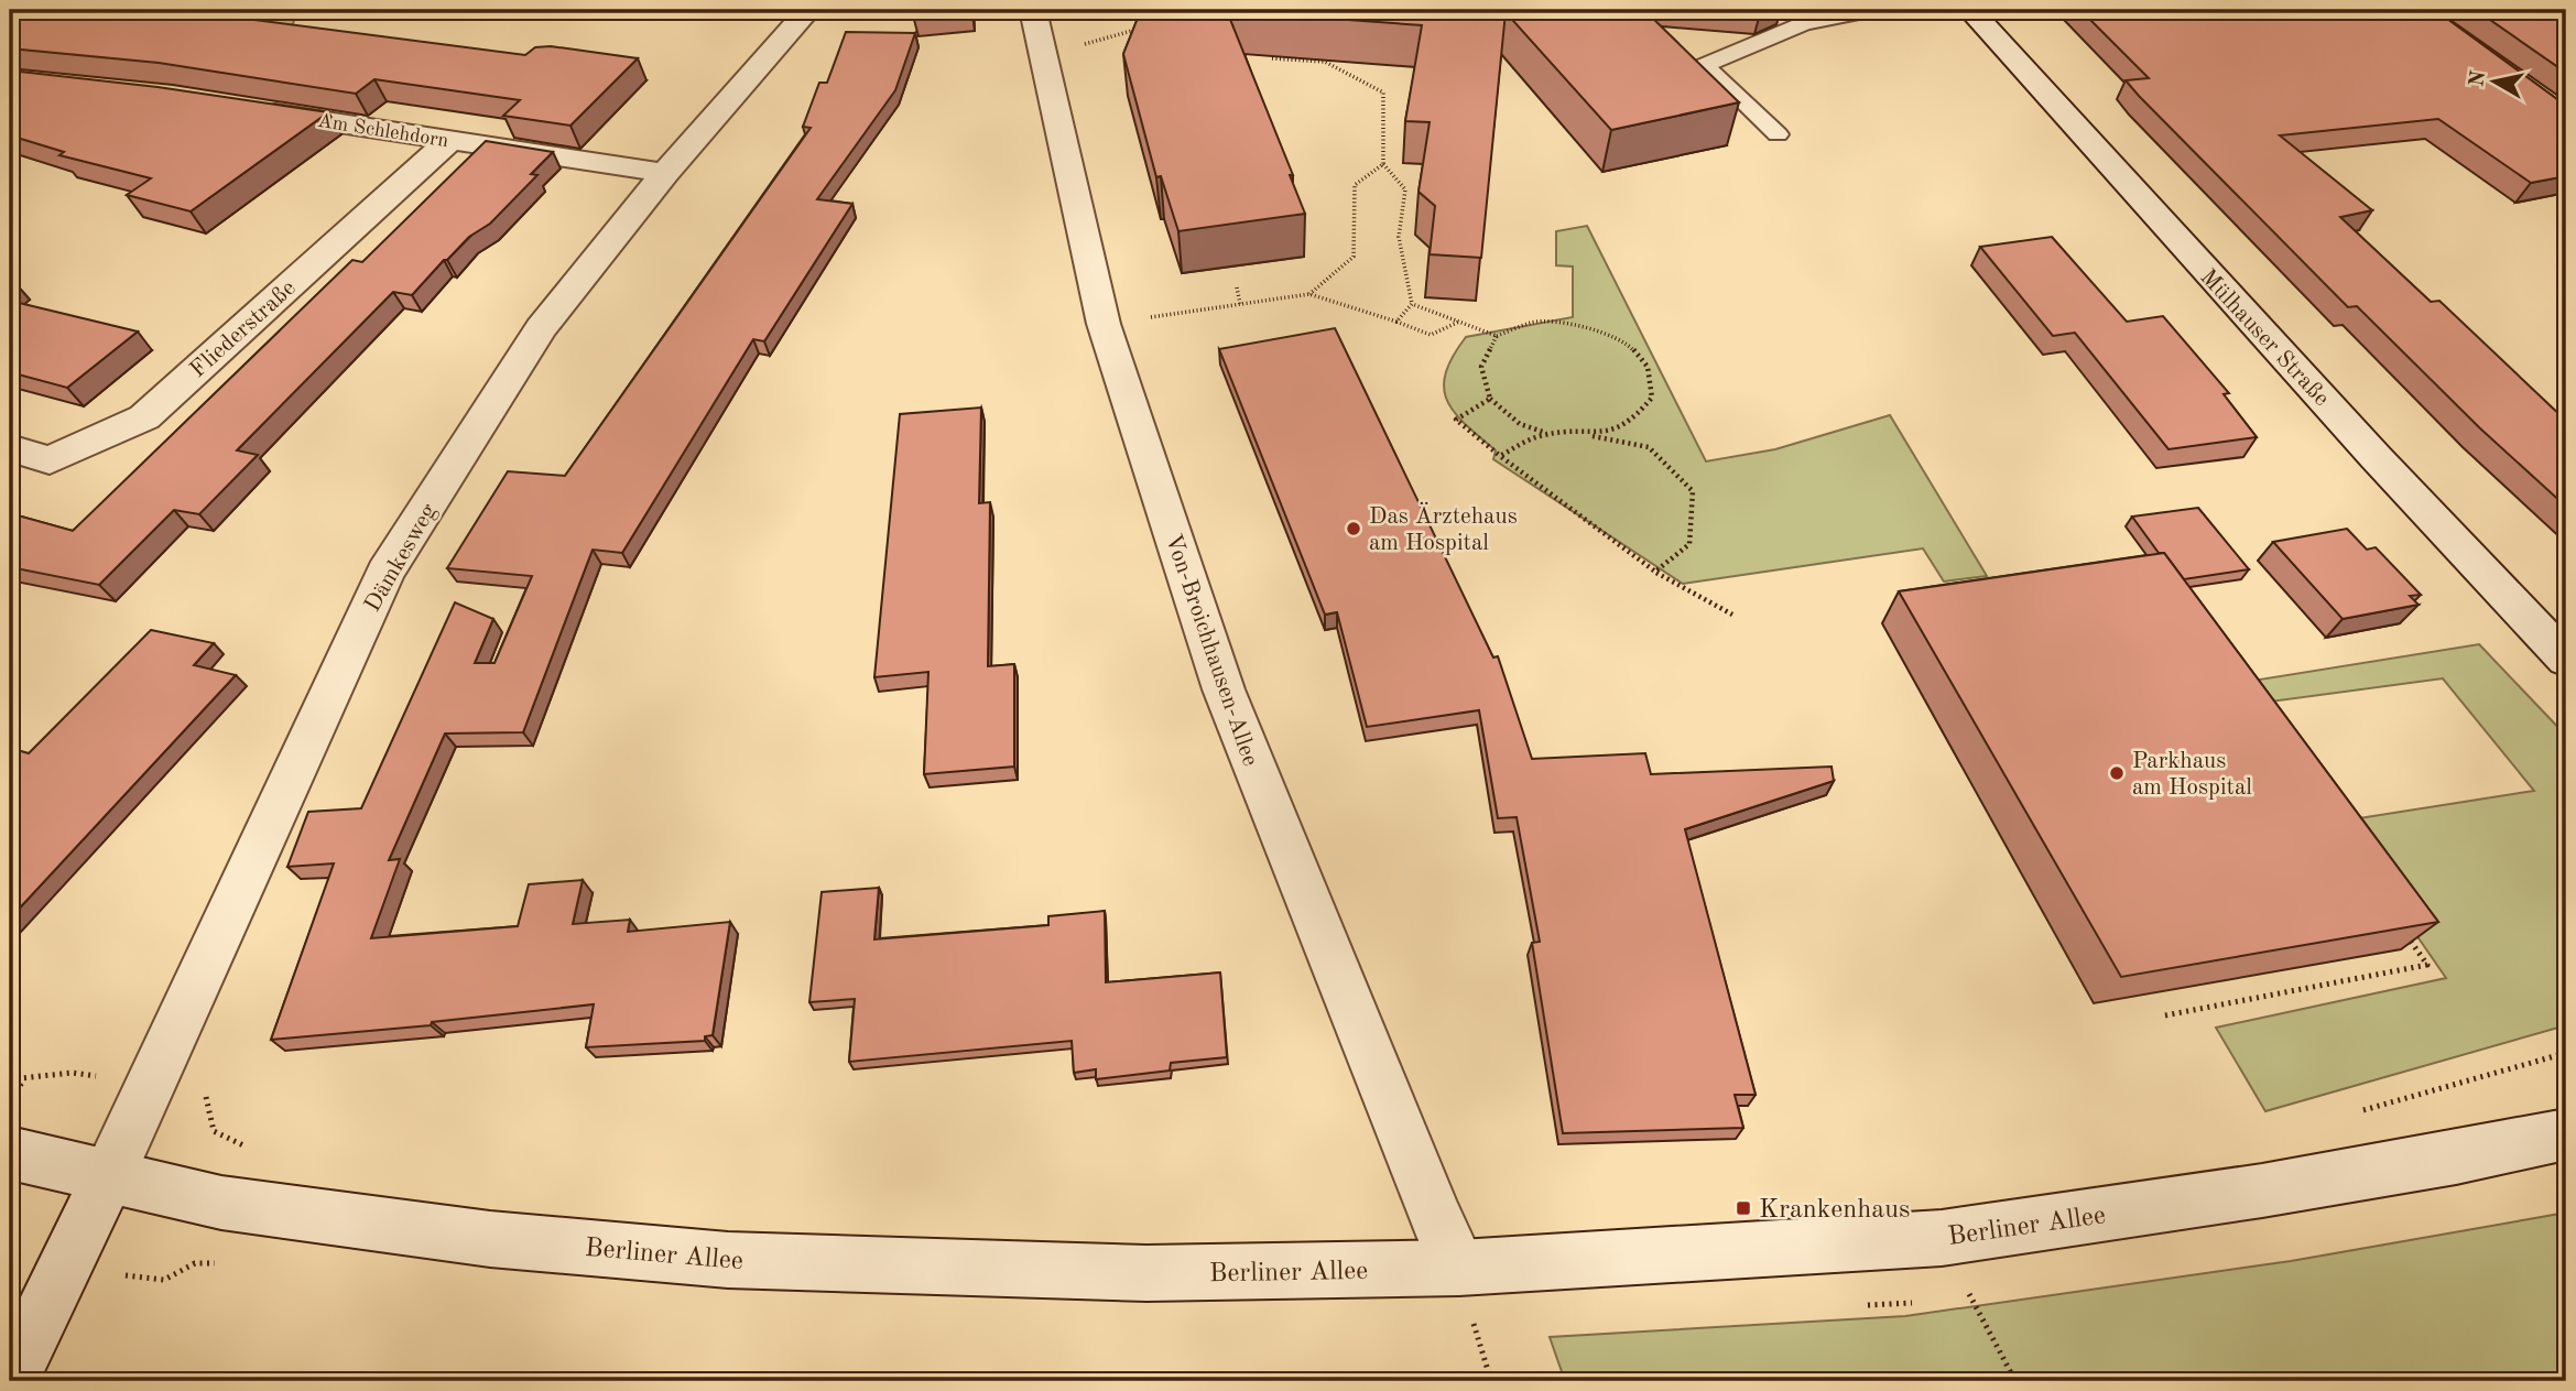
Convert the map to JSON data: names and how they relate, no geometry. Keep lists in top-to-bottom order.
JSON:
{
  "streets": {
    "street": [
      "Am Schlehdorn",
      "Fliederstraße",
      "Mülhauser Straße",
      "Dämkesweg",
      "Von-Broichhausen-Allee",
      "Berliner Allee"
    ]
  },
  "crossings": [
    ["Am Schlehdorn", "Fliederstraße"],
    ["Am Schlehdorn", "Dämkesweg"],
    ["Dämkesweg", "Berliner Allee"],
    ["Von-Broichhausen-Allee", "Berliner Allee"]
  ],
  "places": {
    "other": ["Das Ärztehaus am Hospital", "Parkhaus am Hospital"],
    "transit": ["Krankenhaus"]
  },
  "north": "left"
}
